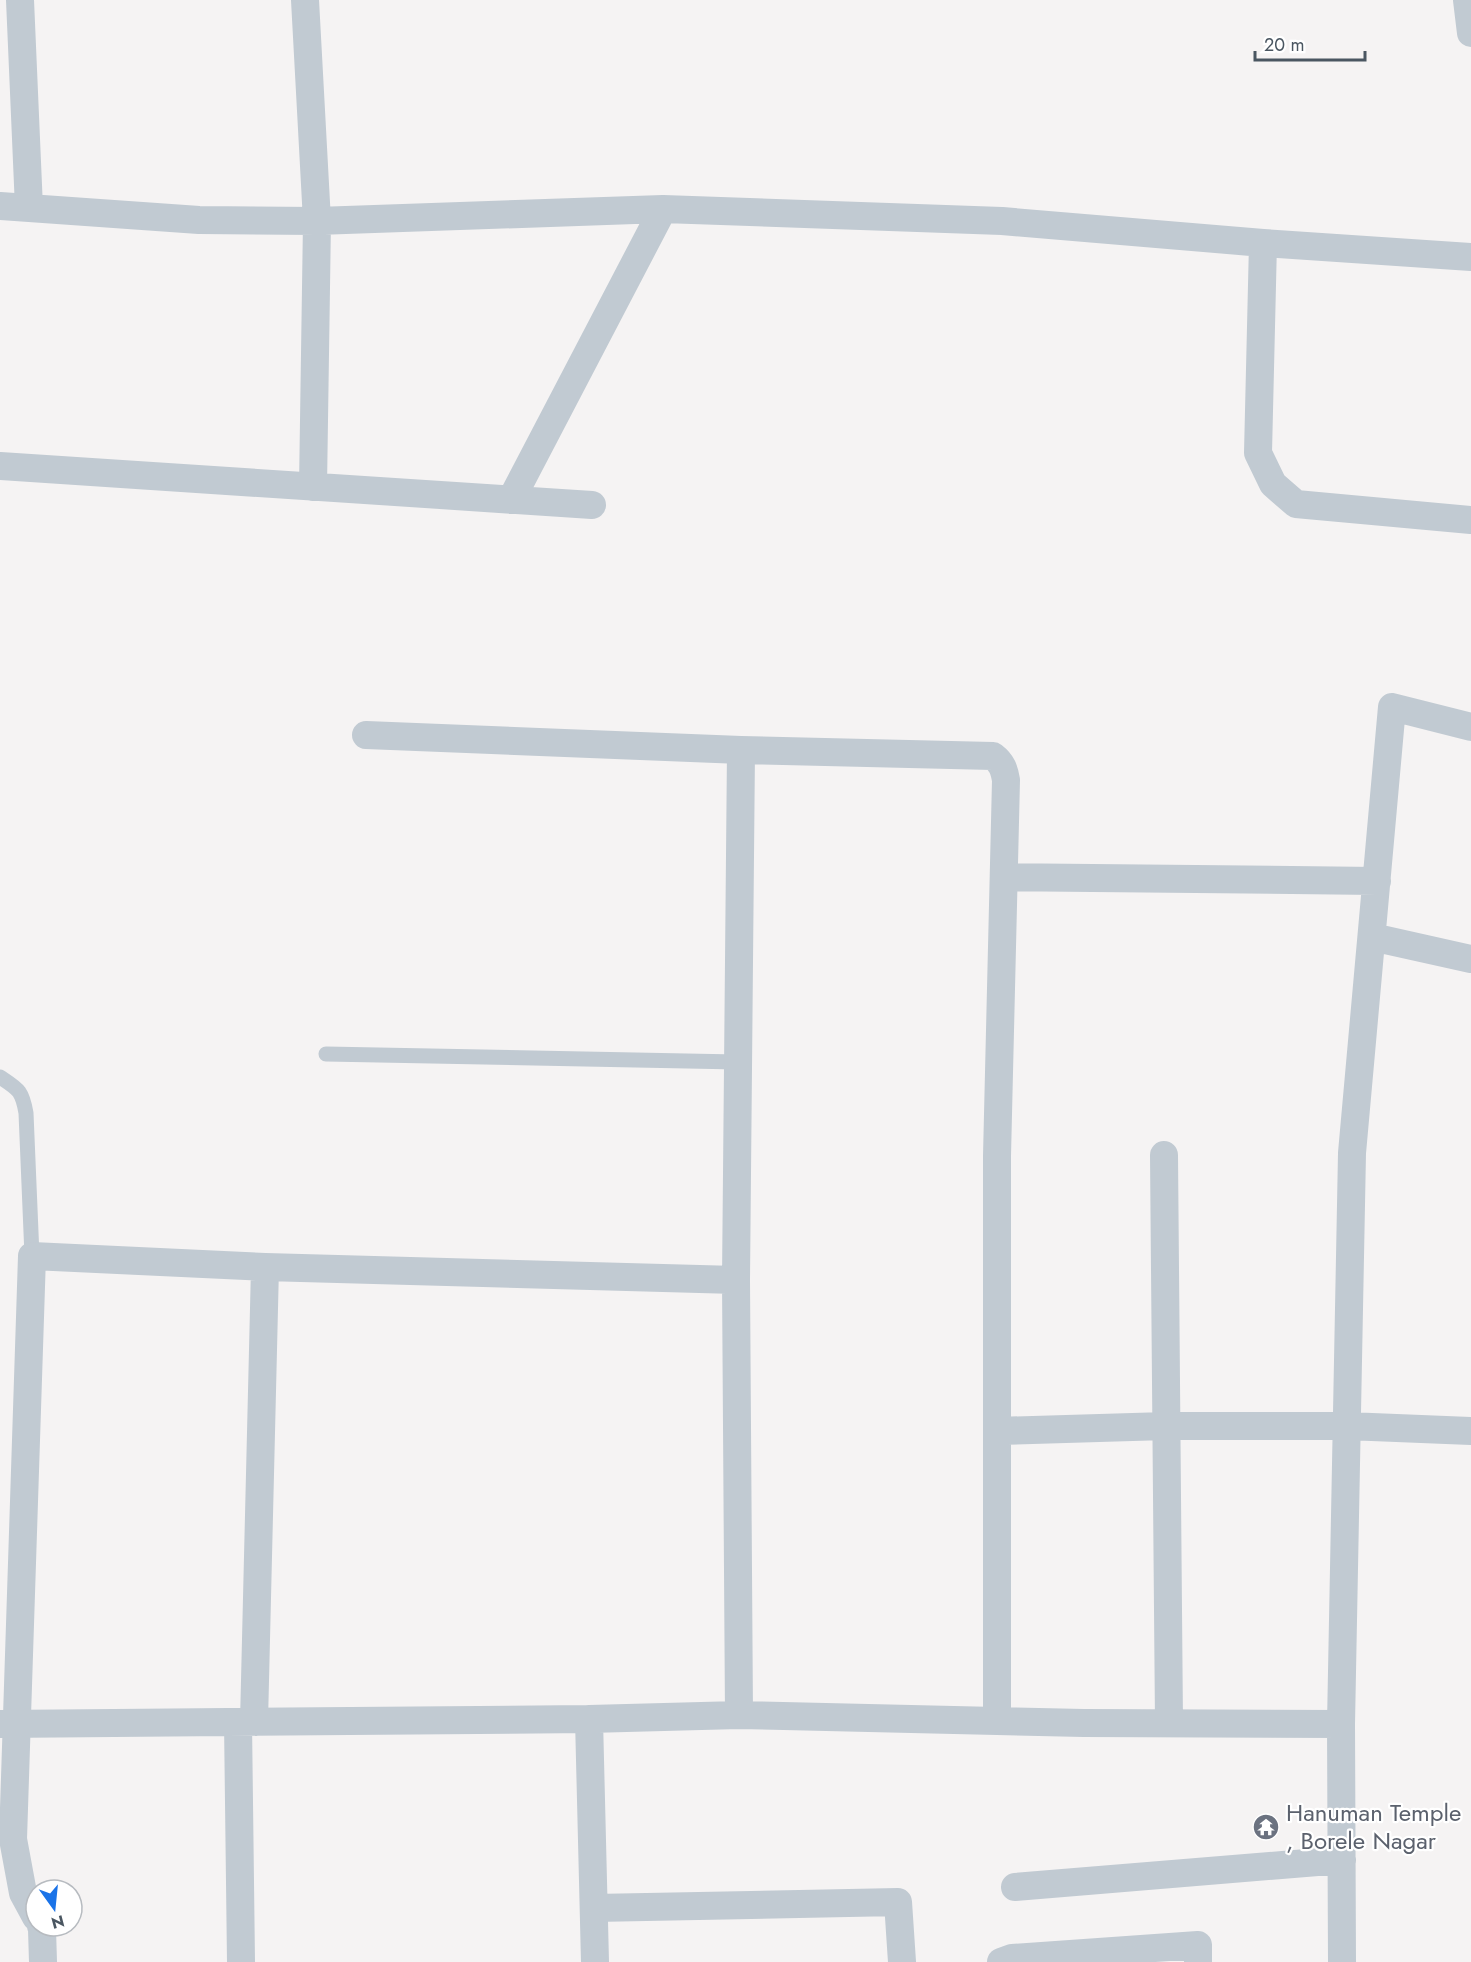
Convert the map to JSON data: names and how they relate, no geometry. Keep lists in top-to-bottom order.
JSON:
{
  "places": {
    "temple": ["Hanuman Temple , Borele Nagar"]
  },
  "scale_bar": "20 m",
  "north": "bottom"
}
